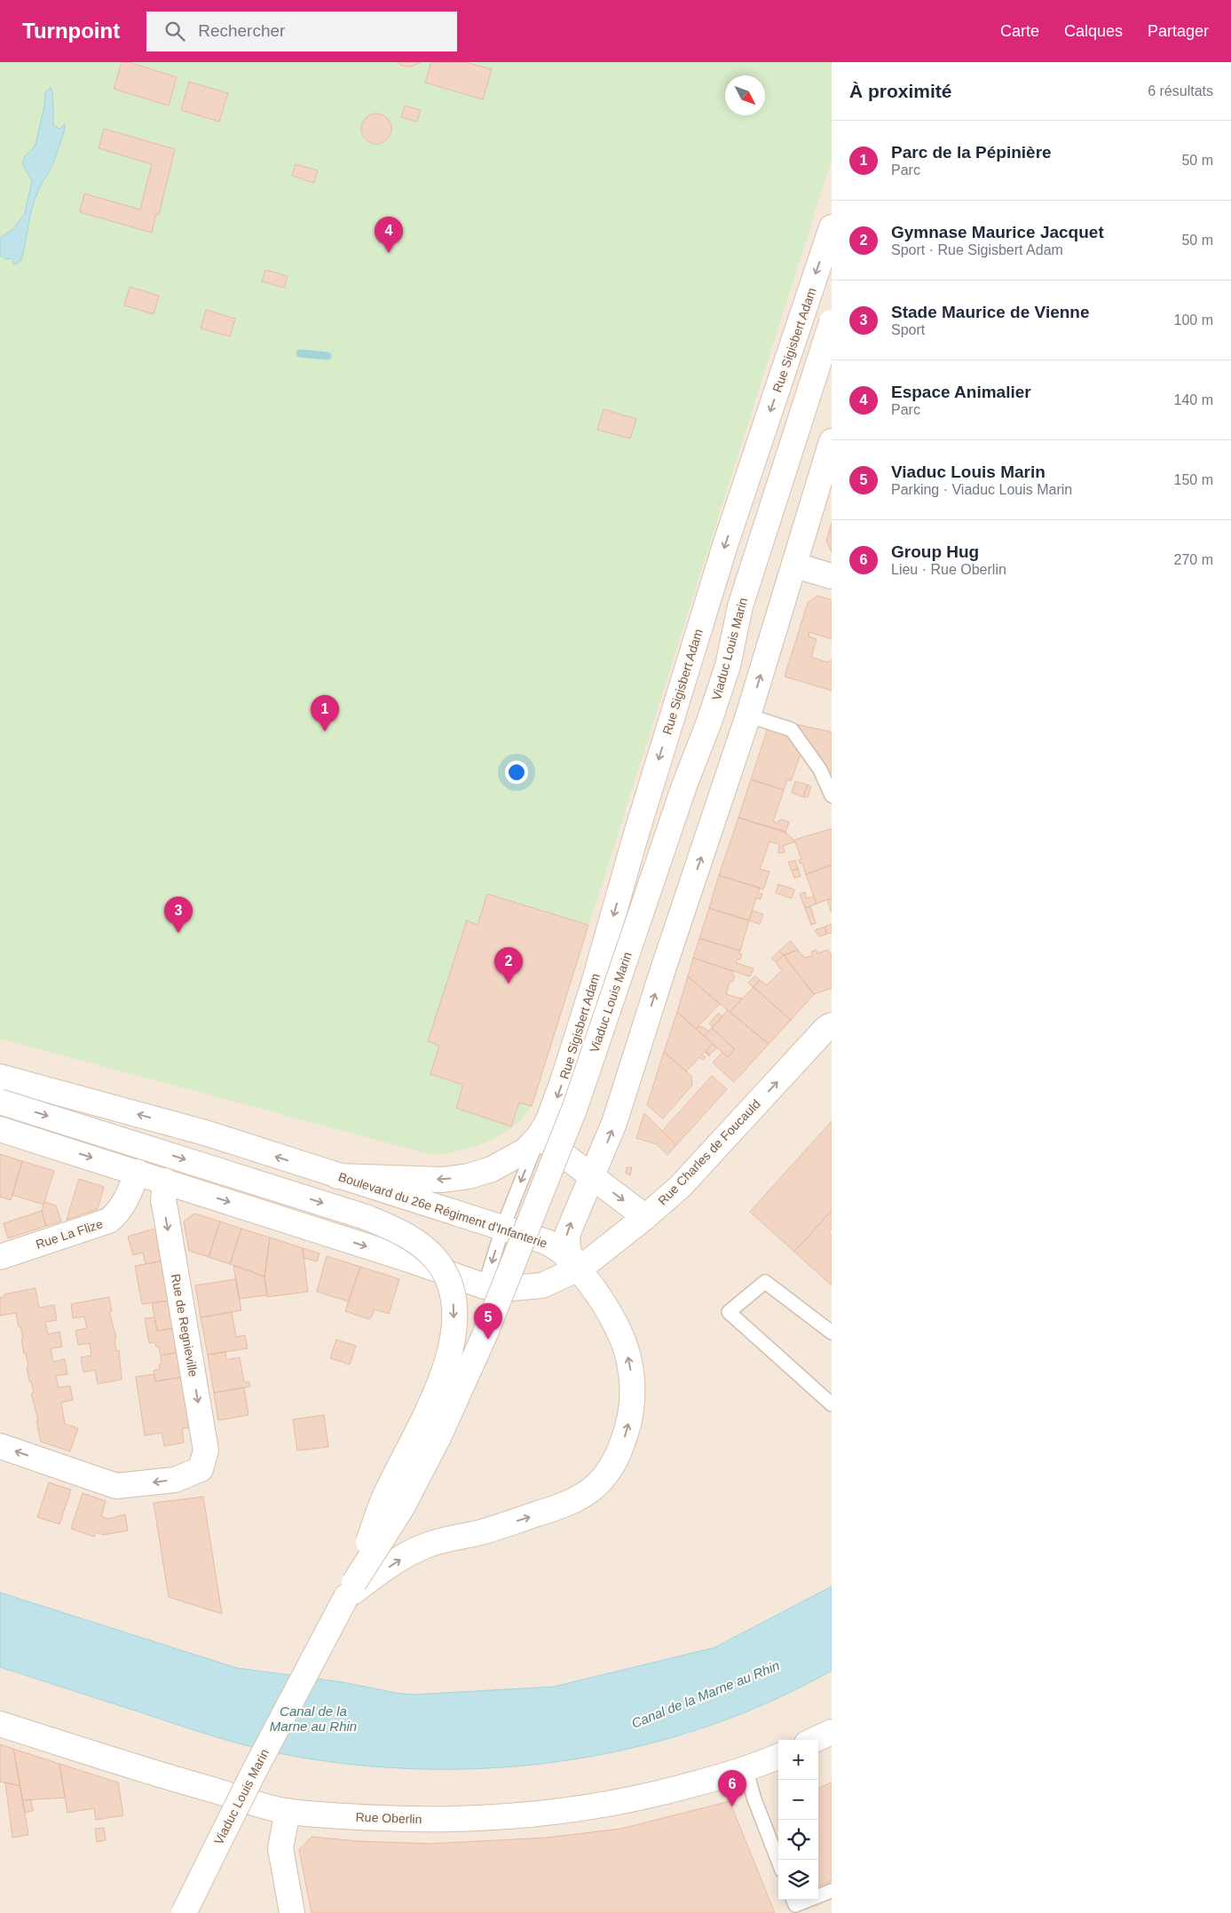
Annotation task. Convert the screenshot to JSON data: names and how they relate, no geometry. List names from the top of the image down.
{
  "streets": {
    "main road": [
      "Rue Sigisbert Adam",
      "Viaduc Louis Marin",
      "Rue Charles de Foucauld",
      "Boulevard du 26e Régiment d'Infanterie",
      "Rue La Flize",
      "Rue de Regnieville",
      "Rue Oberlin"
    ]
  },
  "crossings": [
    ["Rue Sigisbert Adam", "Boulevard du 26e Régiment d'Infanterie"],
    ["Rue Charles de Foucauld", "Boulevard du 26e Régiment d'Infanterie"]
  ],
  "water": ["Canal de la Marne au Rhin"],
  "north": "bottom right",
  "page": {
    "header": "Turnpoint",
    "search": "Rechercher",
    "nav": ["Carte", "Calques", "Partager"],
    "heading": ["À proximité", "6 résultats"],
    "list": [
      {
        "mark": "1",
        "name": "Parc de la Pépinière",
        "note": "Parc",
        "value": "50 m"
      },
      {
        "mark": "2",
        "name": "Gymnase Maurice Jacquet",
        "note": "Sport · Rue Sigisbert Adam",
        "value": "50 m"
      },
      {
        "mark": "3",
        "name": "Stade Maurice de Vienne",
        "note": "Sport",
        "value": "100 m"
      },
      {
        "mark": "4",
        "name": "Espace Animalier",
        "note": "Parc",
        "value": "140 m"
      },
      {
        "mark": "5",
        "name": "Viaduc Louis Marin",
        "note": "Parking · Viaduc Louis Marin",
        "value": "150 m"
      },
      {
        "mark": "6",
        "name": "Group Hug",
        "note": "Lieu · Rue Oberlin",
        "value": "270 m"
      }
    ],
    "pins": [
      "4",
      "1",
      "3",
      "2",
      "5",
      "6"
    ],
    "map_buttons": ["+", "−"]
  }
}
